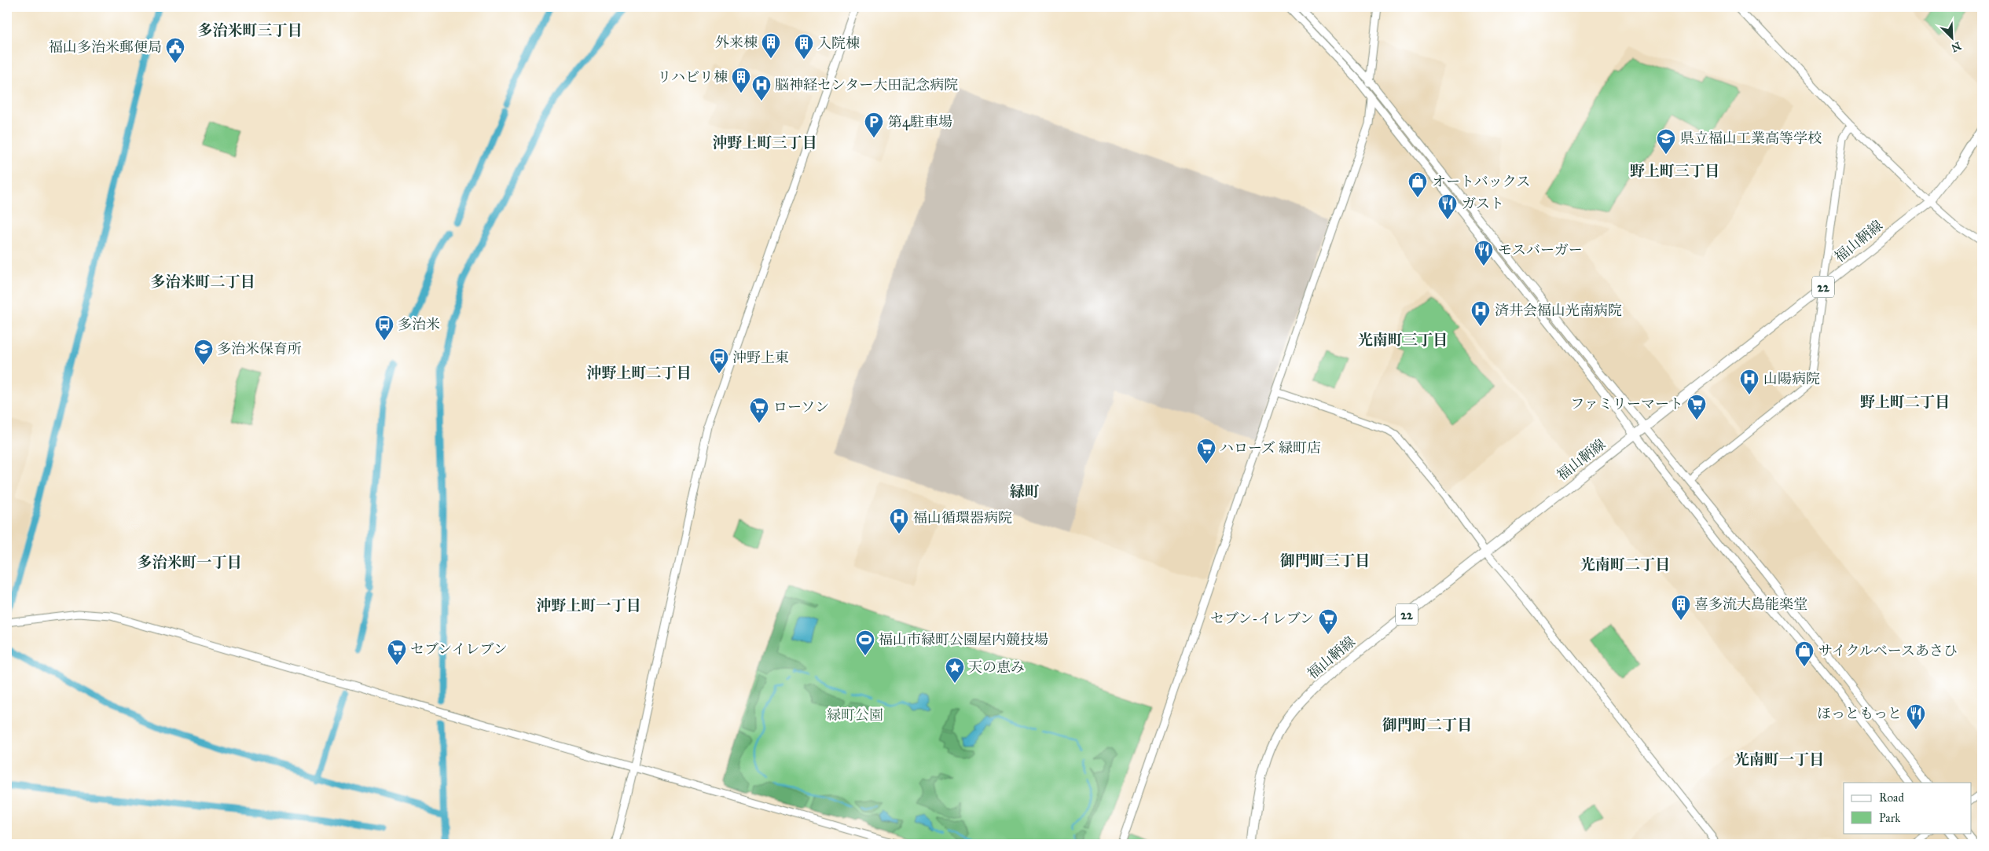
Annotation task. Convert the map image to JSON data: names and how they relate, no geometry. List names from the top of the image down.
{
  "streets": {
    "main road": ["福山鞆線", "22"]
  },
  "districts": [
    "多治米町三丁目",
    "沖野上町三丁目",
    "野上町三丁目",
    "多治米町二丁目",
    "光南町三丁目",
    "沖野上町二丁目",
    "野上町二丁目",
    "緑町",
    "御門町三丁目",
    "多治米町一丁目",
    "光南町二丁目",
    "沖野上町一丁目",
    "御門町二丁目",
    "光南町一丁目"
  ],
  "parks": ["緑町公園"],
  "places": {
    "building": [
      "外来棟",
      "入院棟",
      "リハビリ棟",
      "喜多流大島能楽堂"
    ],
    "public building": ["福山多治米郵便局"],
    "hospital": [
      "脳神経センター大田記念病院",
      "済井会福山光南病院",
      "山陽病院",
      "福山循環器病院"
    ],
    "parking": ["第4駐車場"],
    "school or university": ["県立福山工業高等学校", "多治米保育所"],
    "shop": ["オートバックス", "サイクルベースあさひ"],
    "restaurant": ["ガスト", "モスバーガー", "ほっともっと"],
    "bus stop": ["多治米", "沖野上東"],
    "supermarket": [
      "ファミリーマート",
      "ローソン",
      "ハローズ 緑町店",
      "セブン-イレブン",
      "セブンイレブン"
    ],
    "sports": ["福山市緑町公園屋内競技場"],
    "place": ["天の恵み"]
  },
  "legend": ["Road", "Park"],
  "north": "bottom right"
}
